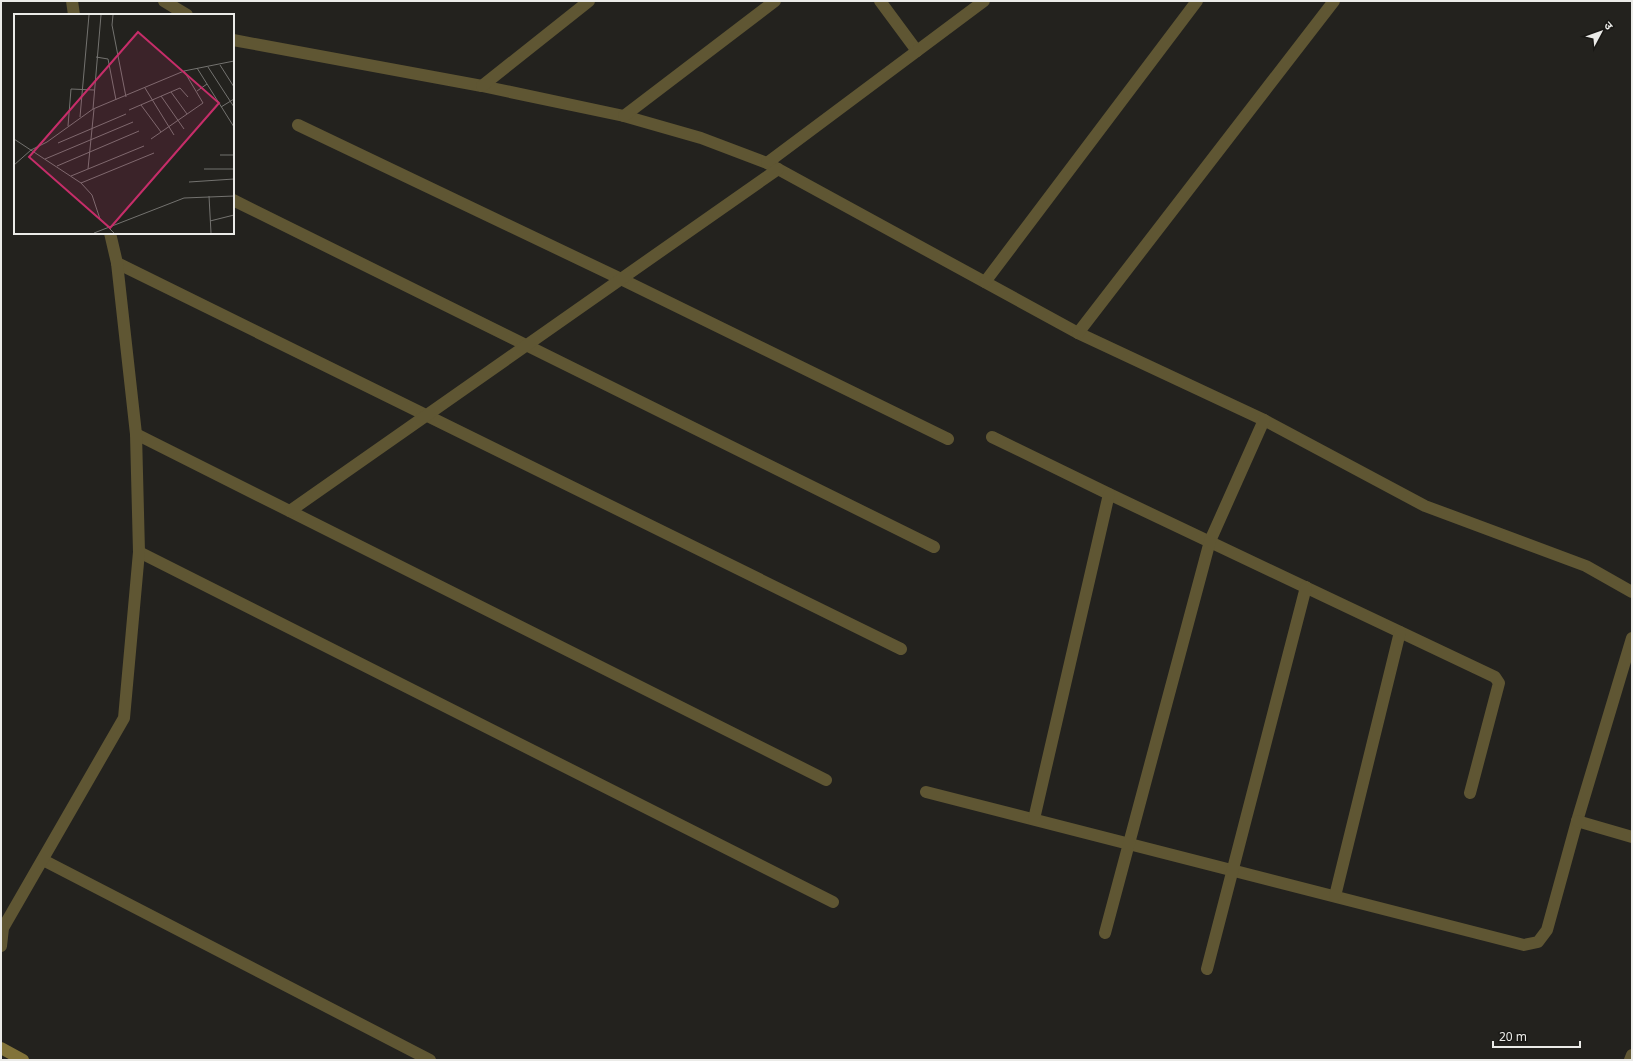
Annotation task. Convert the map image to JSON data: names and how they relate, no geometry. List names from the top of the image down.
{
  "scale_bar": "20 m",
  "north": "top right"
}
